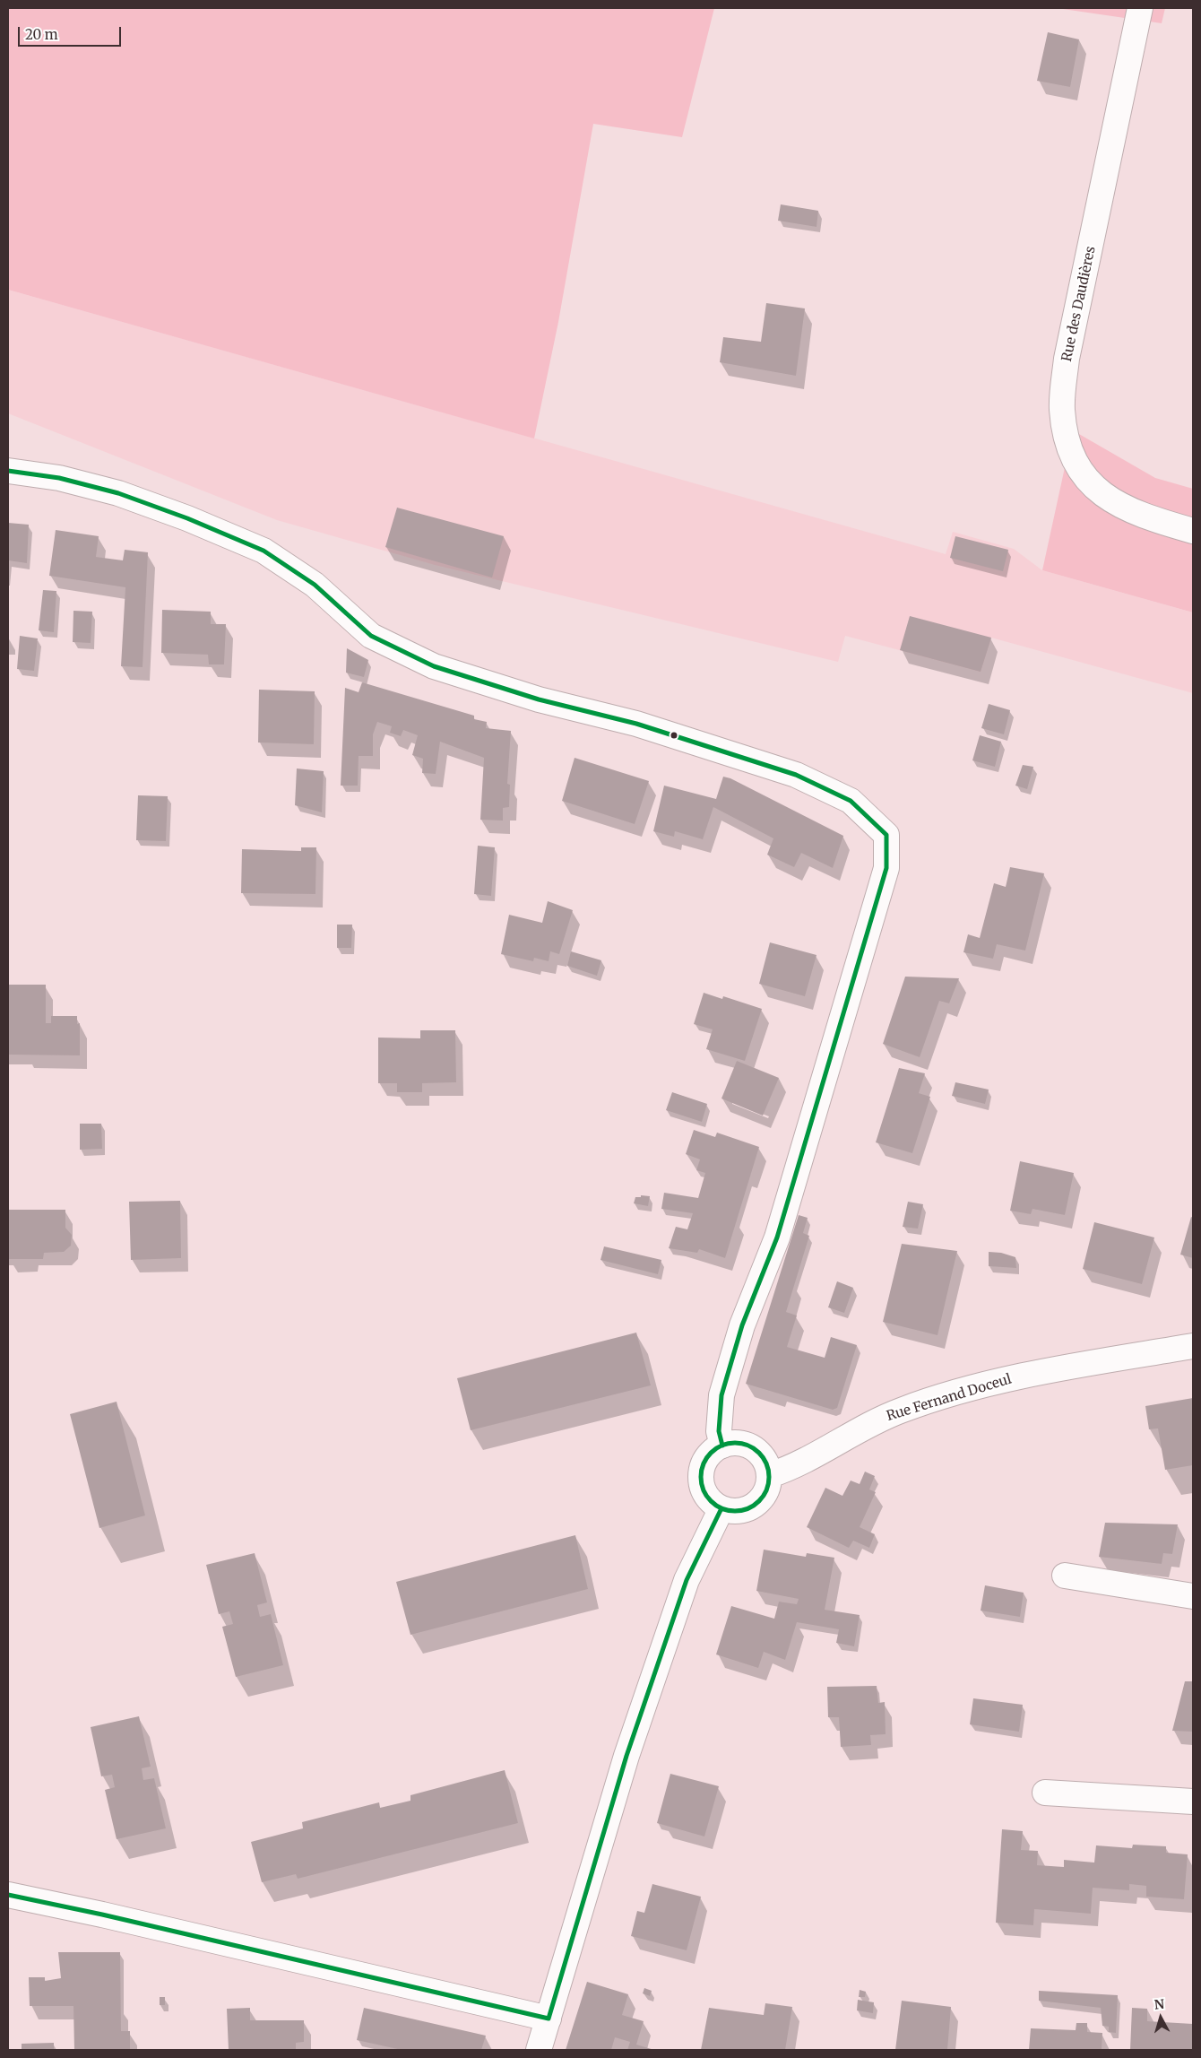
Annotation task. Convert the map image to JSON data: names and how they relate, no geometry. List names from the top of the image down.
{
  "streets": {
    "street": ["Rue des Daudières", "Rue Fernand Doceul"]
  },
  "scale_bar": "20 m",
  "north": "top"
}
